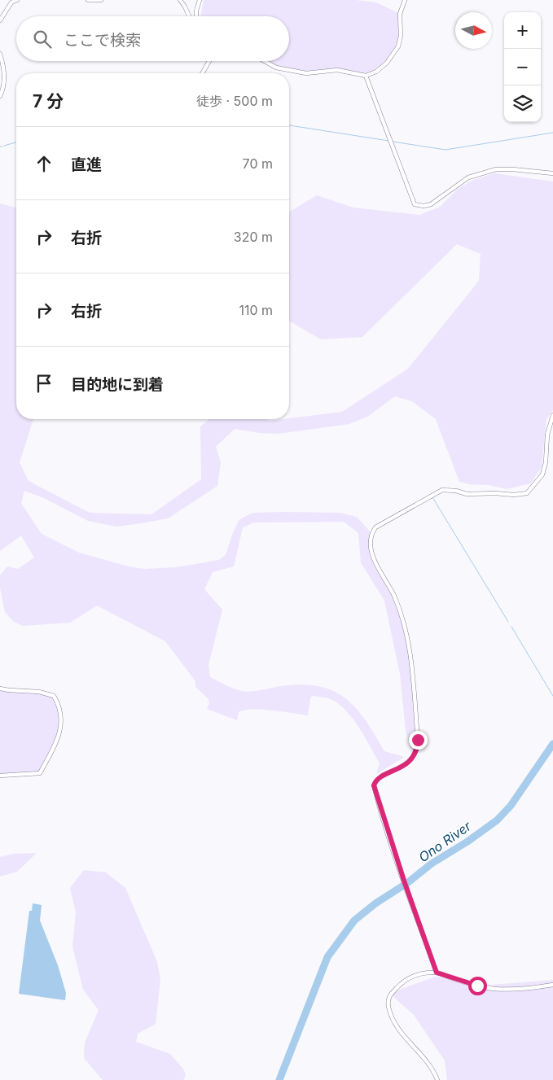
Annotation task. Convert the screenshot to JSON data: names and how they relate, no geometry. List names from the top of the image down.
{
  "water": ["Ono River"],
  "north": "right",
  "page": {
    "map_buttons": ["+", "−"],
    "search": "ここで検索",
    "heading": ["7 分", "徒歩 · 500 m"],
    "list": [
      ["直進", "70 m"],
      ["右折", "320 m"],
      ["右折", "110 m"],
      "目的地に到着"
    ]
  }
}
